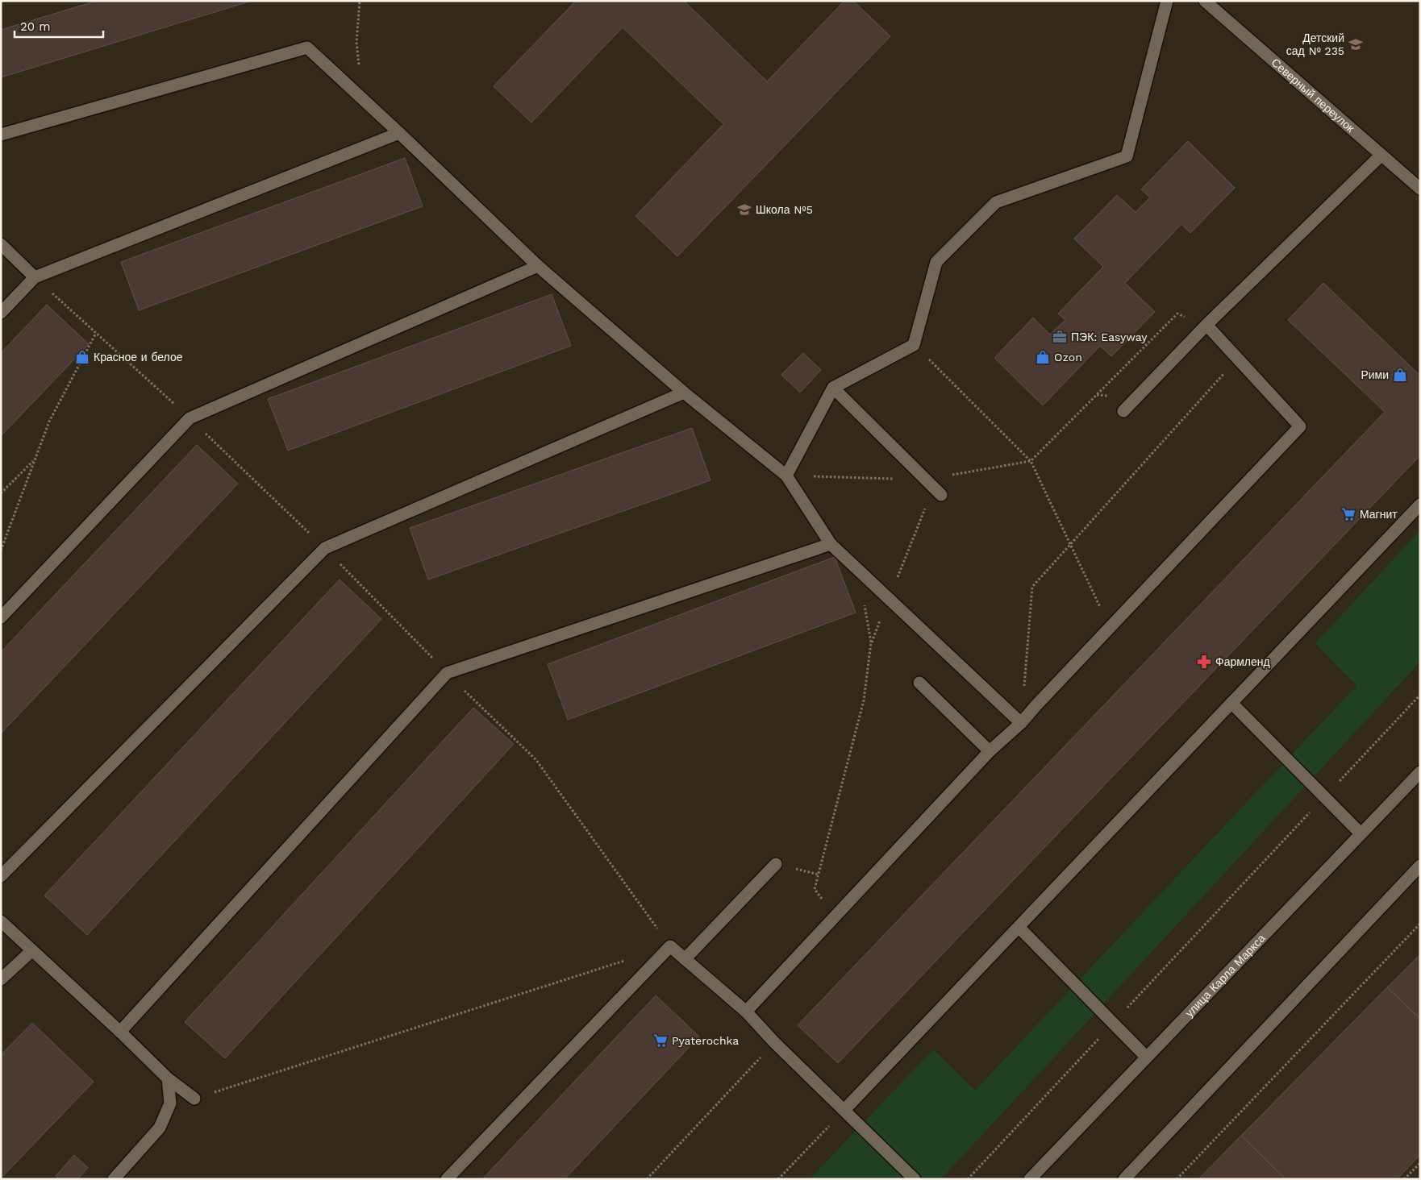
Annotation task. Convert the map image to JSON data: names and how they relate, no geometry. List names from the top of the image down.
{
  "streets": {
    "street": ["Северный переулок", "улица Карла Маркса"]
  },
  "places": {
    "school or university": ["Детский сад № 235", "Школа №5"],
    "office": ["ПЭК: Easyway"],
    "shop": ["Красное и белое", "Ozon", "Рими"],
    "supermarket": ["Магнит", "Pyaterochka"],
    "pharmacy": ["Фармленд"]
  },
  "scale_bar": "20 m"
}
